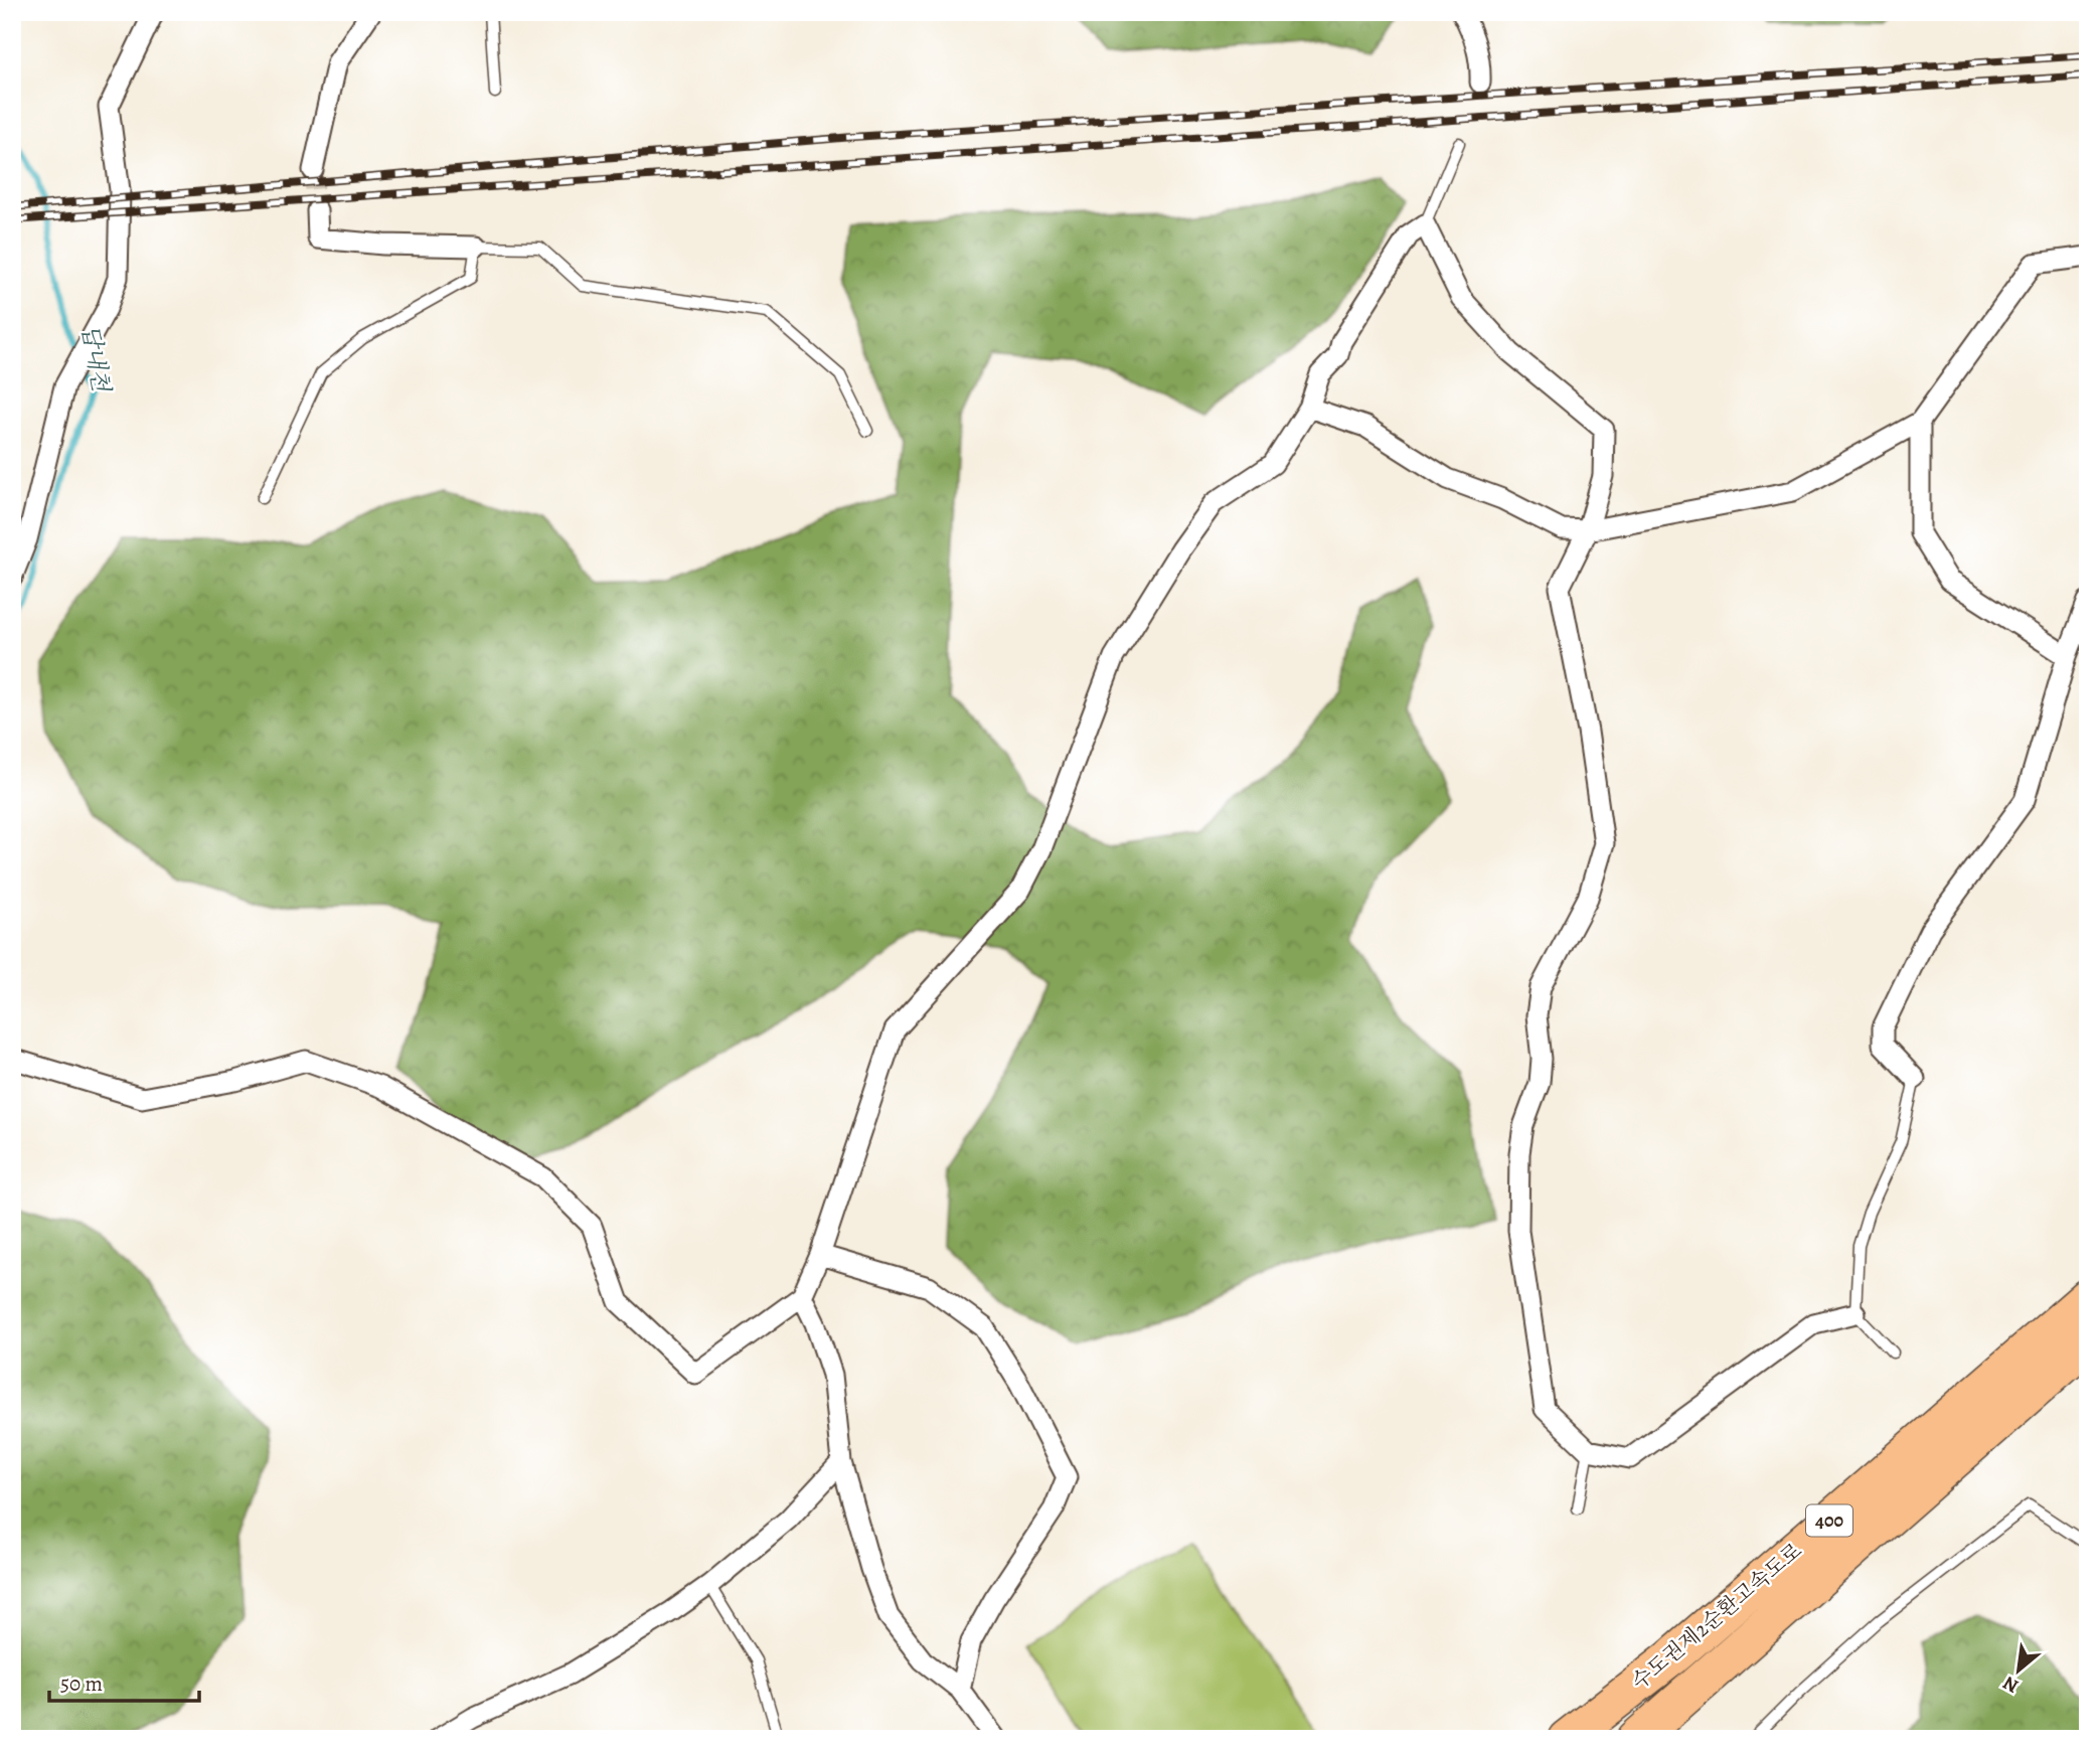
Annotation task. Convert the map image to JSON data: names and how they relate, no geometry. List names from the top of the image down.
{
  "streets": {
    "highway": ["400", "수도권제2순환고속도로"]
  },
  "water": ["답내천"],
  "scale_bar": "50 m",
  "north": "bottom left"
}
